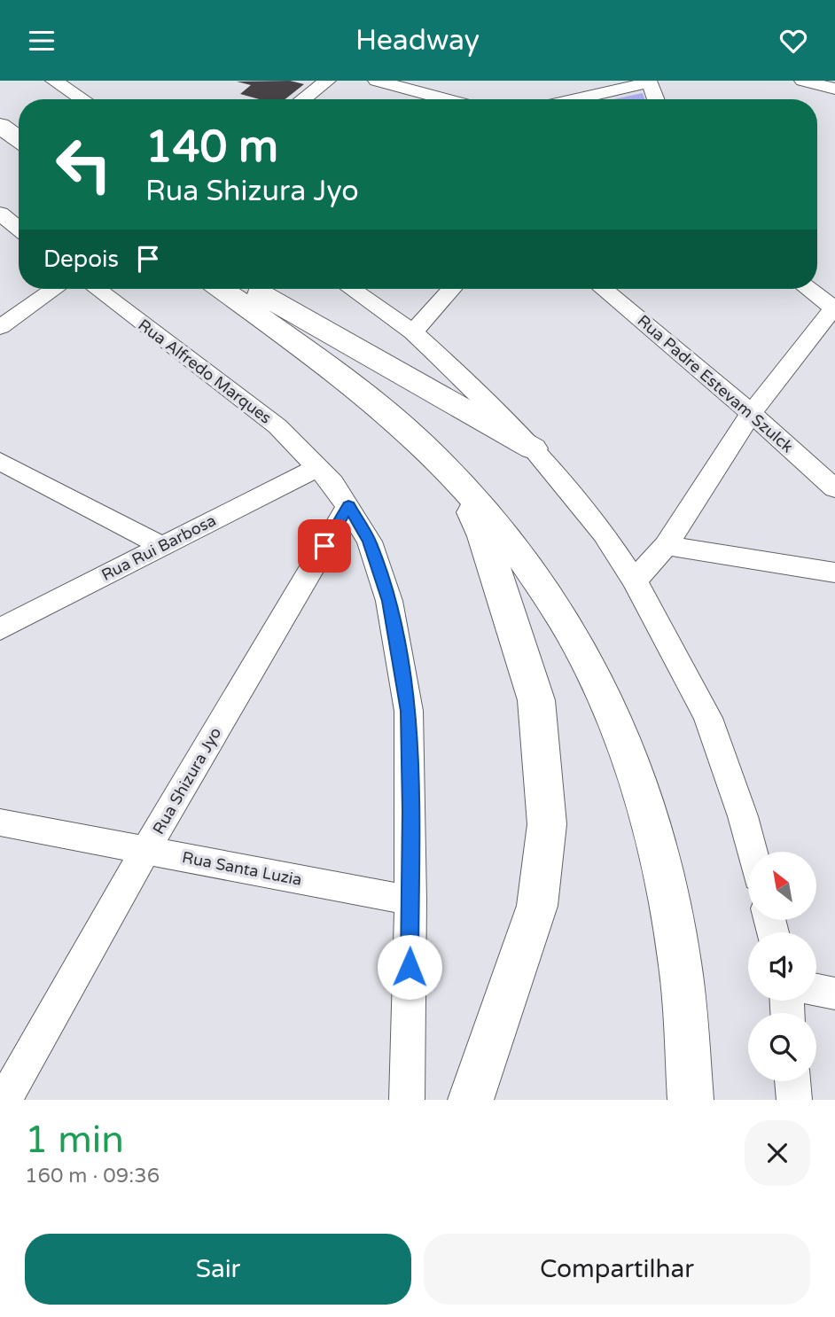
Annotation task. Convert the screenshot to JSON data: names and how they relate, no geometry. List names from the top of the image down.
{
  "streets": {
    "street": [
      "Rua Alfredo Marques",
      "Rua Padre Estevam Szulck",
      "Rua Rui Barbosa",
      "Rua Shizura Jyo",
      "Rua Santa Luzia"
    ]
  },
  "crossings": [
    ["Rua Alfredo Marques", "Rua Rui Barbosa"],
    ["Rua Shizura Jyo", "Rua Santa Luzia"]
  ],
  "north": "top left",
  "page": {
    "header": "Headway",
    "turn": ["140 m", "Rua Shizura Jyo"],
    "then": "Depois",
    "heading": ["1 min", "160 m · 09:36"],
    "buttons": ["Sair", "Compartilhar"]
  }
}
